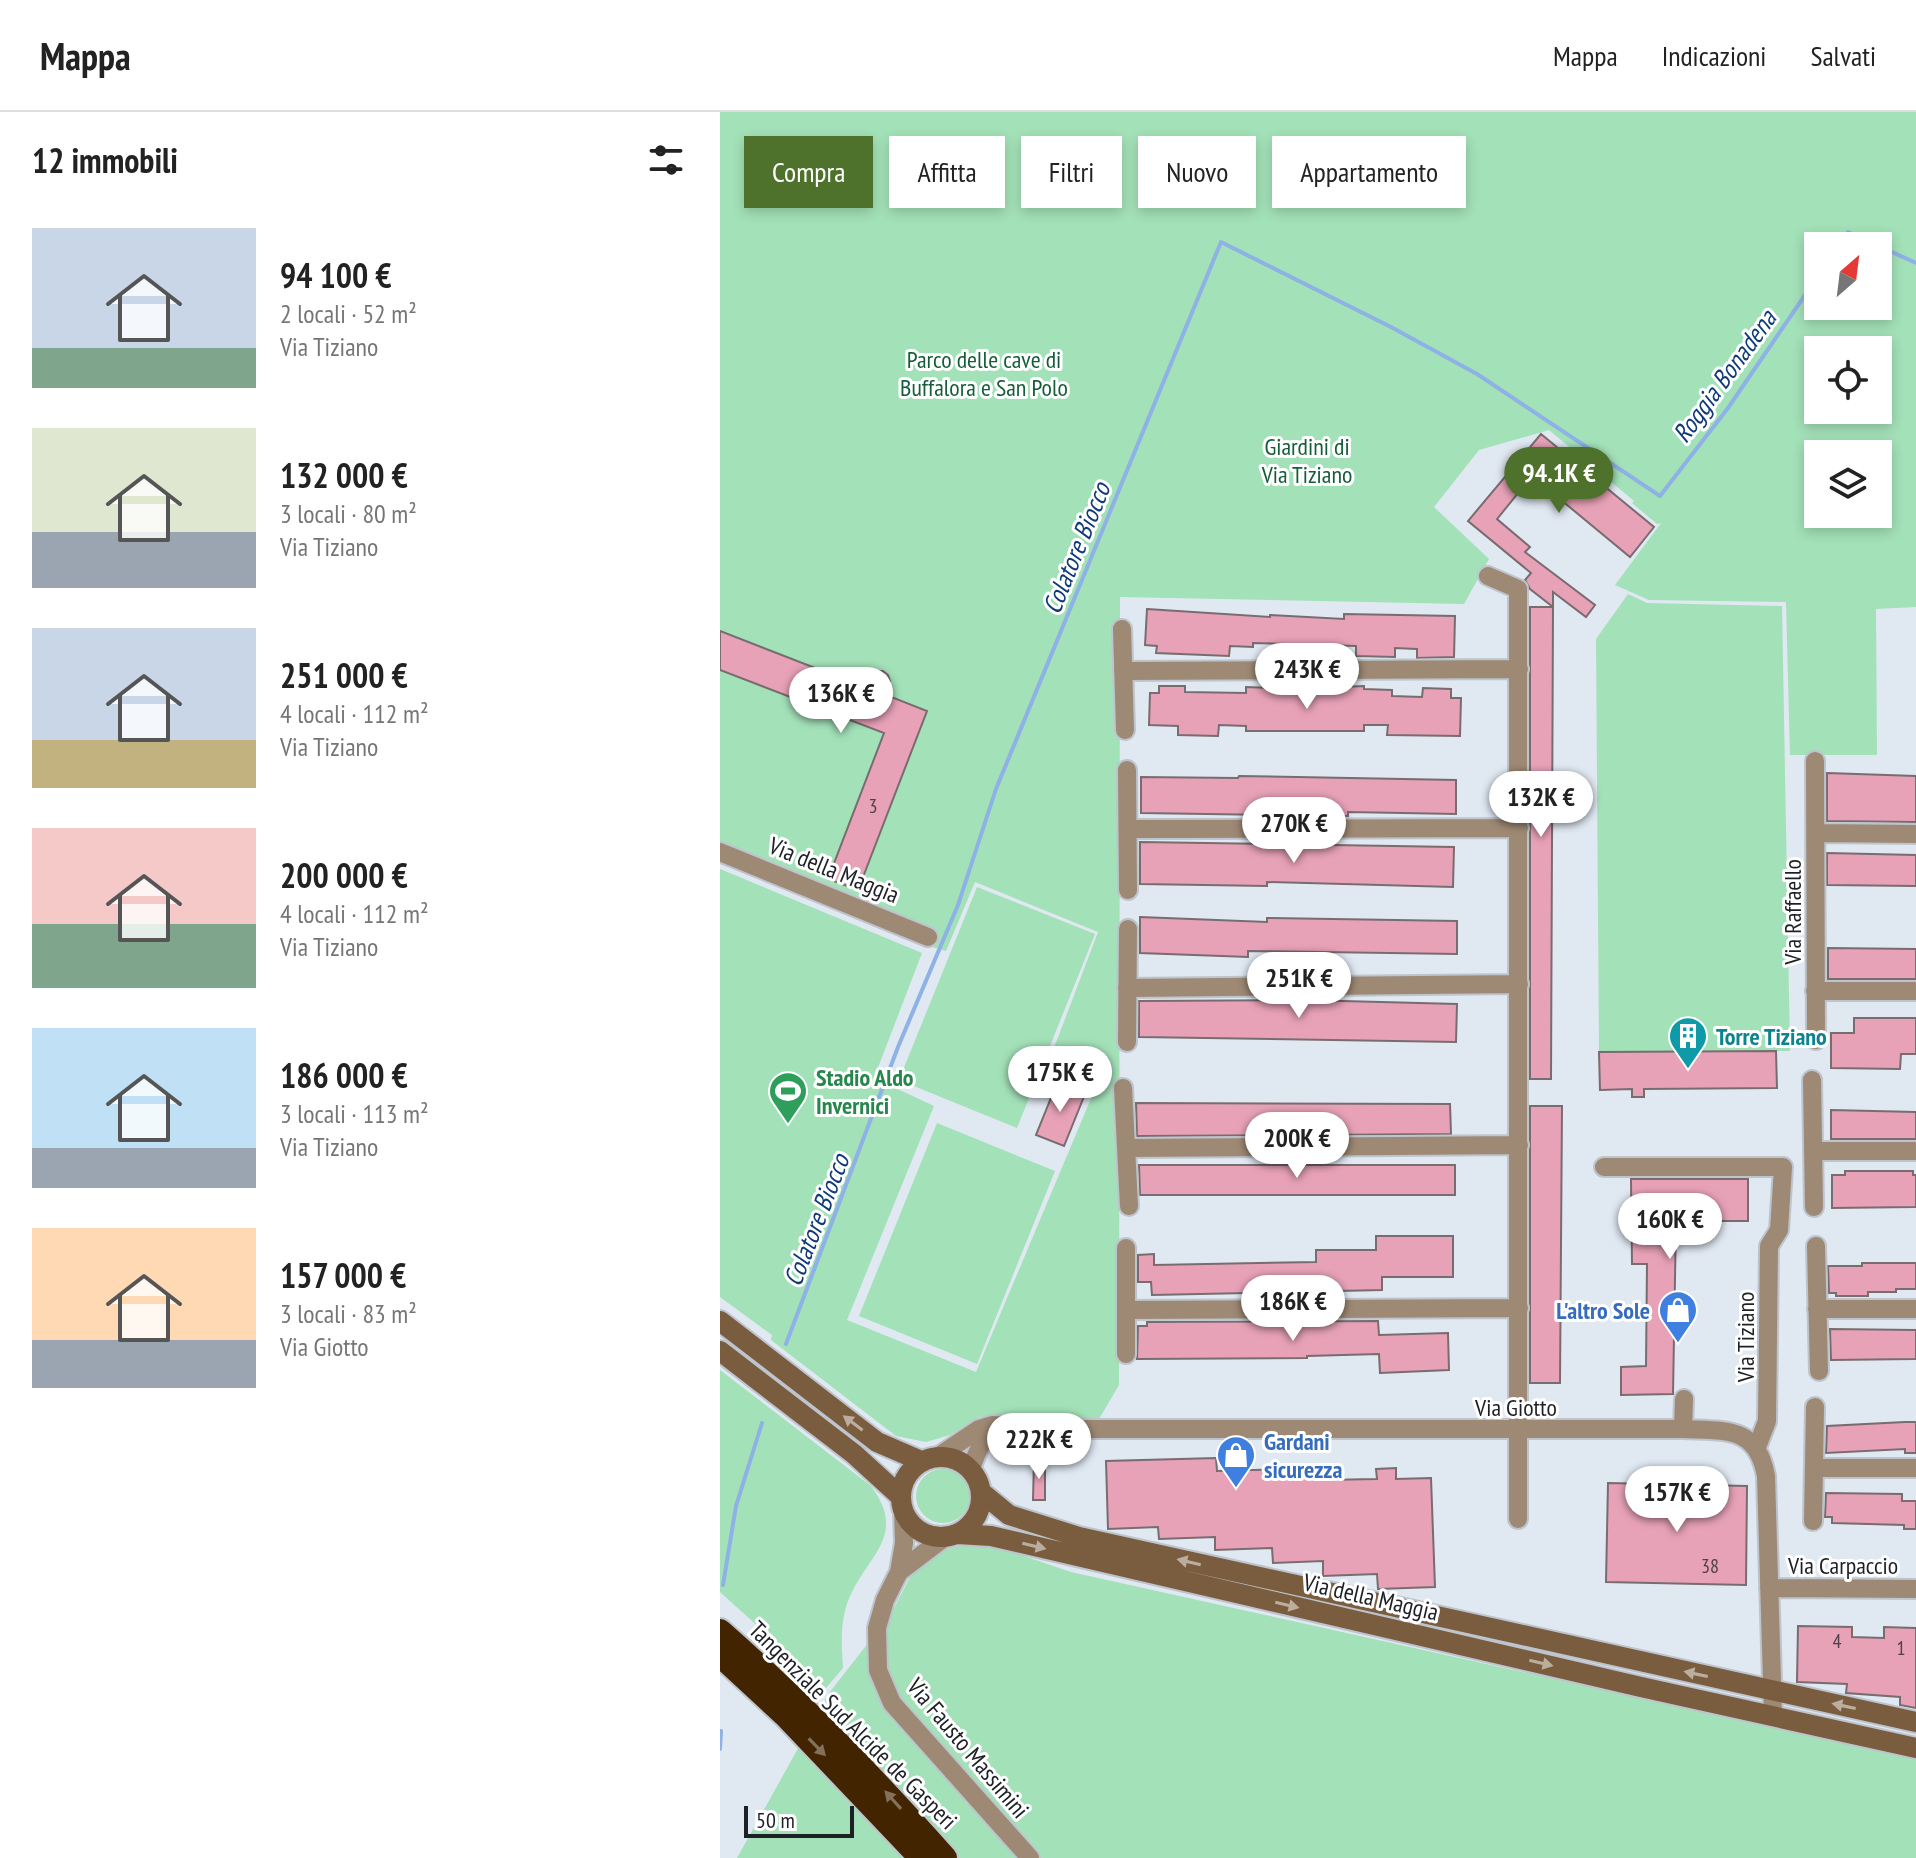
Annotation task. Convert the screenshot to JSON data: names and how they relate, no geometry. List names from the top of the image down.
{
  "streets": {
    "highway": ["Tangenziale Sud Alcide de Gasperi"],
    "street": [
      "Via della Maggia",
      "Via Raffaello",
      "Via Tiziano",
      "Via Giotto",
      "Via Carpaccio",
      "Via Fausto Massimini"
    ]
  },
  "crossings": [
    ["Via della Maggia", "Via Giotto"],
    ["Via della Maggia", "Via Fausto Massimini"],
    ["Via Tiziano", "Via Giotto"],
    ["Via Giotto", "Via Fausto Massimini"]
  ],
  "water": ["Roggia Bonadena", "Colatore Biocco"],
  "parks": ["Parco delle cave di Buffalora e San Polo", "Giardini di Via Tiziano"],
  "places": {
    "building": ["Torre Tiziano"],
    "sports": ["Stadio Aldo Invernici"],
    "shop": ["L'altro Sole", "Gardani sicurezza"]
  },
  "house_numbers": [
    "3",
    "38",
    "4",
    "1"
  ],
  "scale_bar": "50 m",
  "north": "top right",
  "page": {
    "header": "Mappa",
    "nav": ["Mappa", "Indicazioni", "Salvati"],
    "heading": "12 immobili",
    "chip": [
      "Compra",
      "Affitta",
      "Filtri",
      "Nuovo",
      "Appartamento"
    ],
    "list": [
      {
        "name": "94 100 €",
        "note": "2 locali · 52 m² · Via Tiziano"
      },
      {
        "name": "132 000 €",
        "note": "3 locali · 80 m² · Via Tiziano"
      },
      {
        "name": "251 000 €",
        "note": "4 locali · 112 m² · Via Tiziano"
      },
      {
        "name": "200 000 €",
        "note": "4 locali · 112 m² · Via Tiziano"
      },
      {
        "name": "186 000 €",
        "note": "3 locali · 113 m² · Via Tiziano"
      },
      {
        "name": "157 000 €",
        "note": "3 locali · 83 m² · Via Giotto"
      }
    ],
    "price": [
      "94.1K €",
      "243K €",
      "136K €",
      "132K €",
      "270K €",
      "251K €",
      "175K €",
      "200K €",
      "160K €",
      "186K €",
      "222K €",
      "157K €"
    ],
    "scale": "50 m"
  }
}
